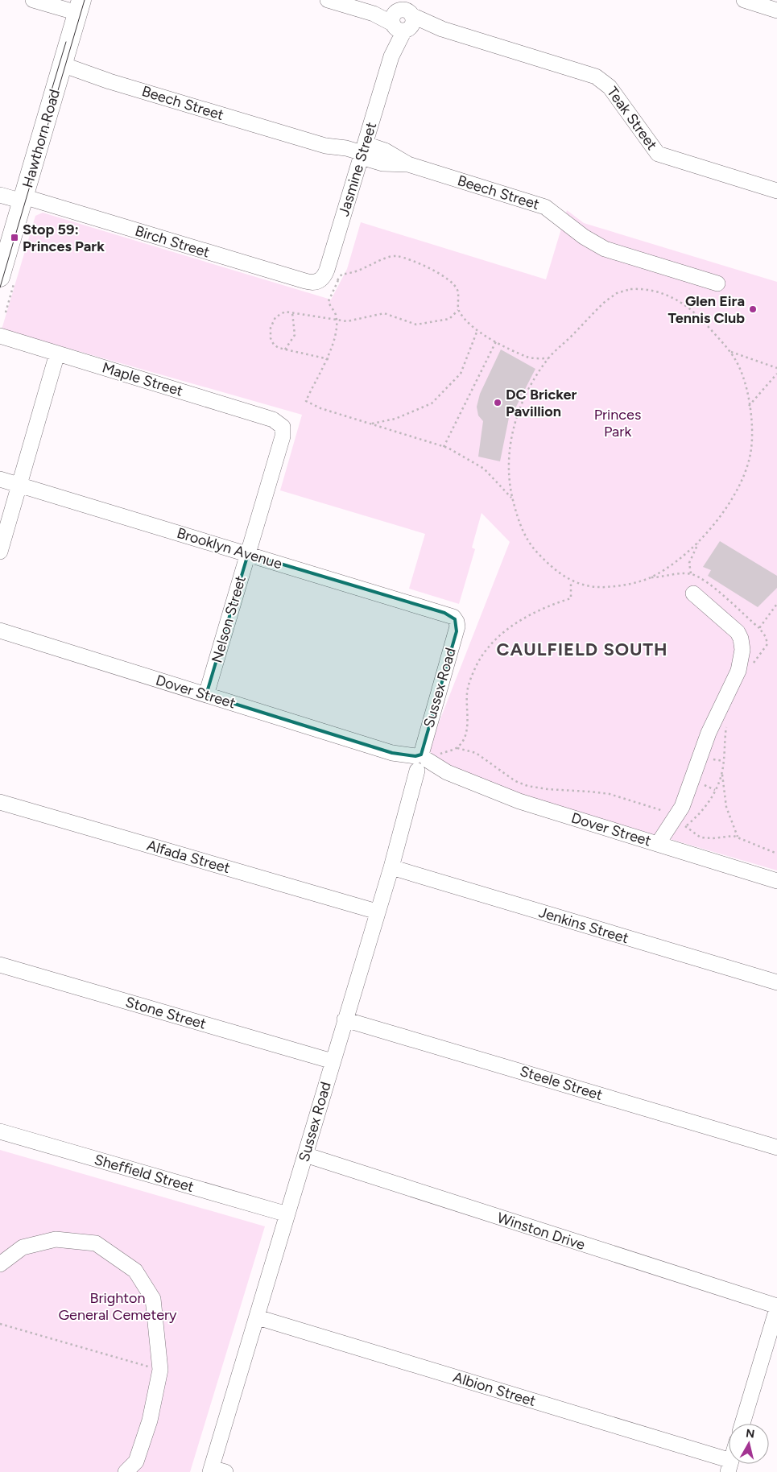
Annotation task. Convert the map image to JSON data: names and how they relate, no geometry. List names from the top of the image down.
{
  "streets": {
    "main road": ["Hawthorn Road"],
    "street": [
      "Beech Street",
      "Teak Street",
      "Jasmine Street",
      "Birch Street",
      "Maple Street",
      "Brooklyn Avenue",
      "Nelson Street",
      "Sussex Road",
      "Dover Street",
      "Alfada Street",
      "Jenkins Street",
      "Stone Street",
      "Steele Street",
      "Sheffield Street",
      "Winston Drive",
      "Albion Street"
    ]
  },
  "crossings": [
    ["Beech Street", "Hawthorn Road"],
    ["Beech Street", "Jasmine Street"],
    ["Teak Street", "Jasmine Street"],
    ["Hawthorn Road", "Birch Street"],
    ["Jasmine Street", "Birch Street"],
    ["Maple Street", "Nelson Street"],
    ["Brooklyn Avenue", "Nelson Street"],
    ["Brooklyn Avenue", "Sussex Road"],
    ["Nelson Street", "Dover Street"],
    ["Sussex Road", "Dover Street"],
    ["Sussex Road", "Alfada Street"],
    ["Sussex Road", "Jenkins Street"],
    ["Sussex Road", "Stone Street"],
    ["Sussex Road", "Steele Street"],
    ["Sussex Road", "Sheffield Street"],
    ["Sussex Road", "Winston Drive"],
    ["Sussex Road", "Albion Street"]
  ],
  "districts": ["CAULFIELD SOUTH"],
  "parks": ["Princes Park", "Brighton General Cemetery"],
  "places": {
    "transit": ["Stop 59: Princes Park"],
    "other": ["Glen Eira Tennis Club", "DC Bricker Pavillion"]
  },
  "north": "top"
}
